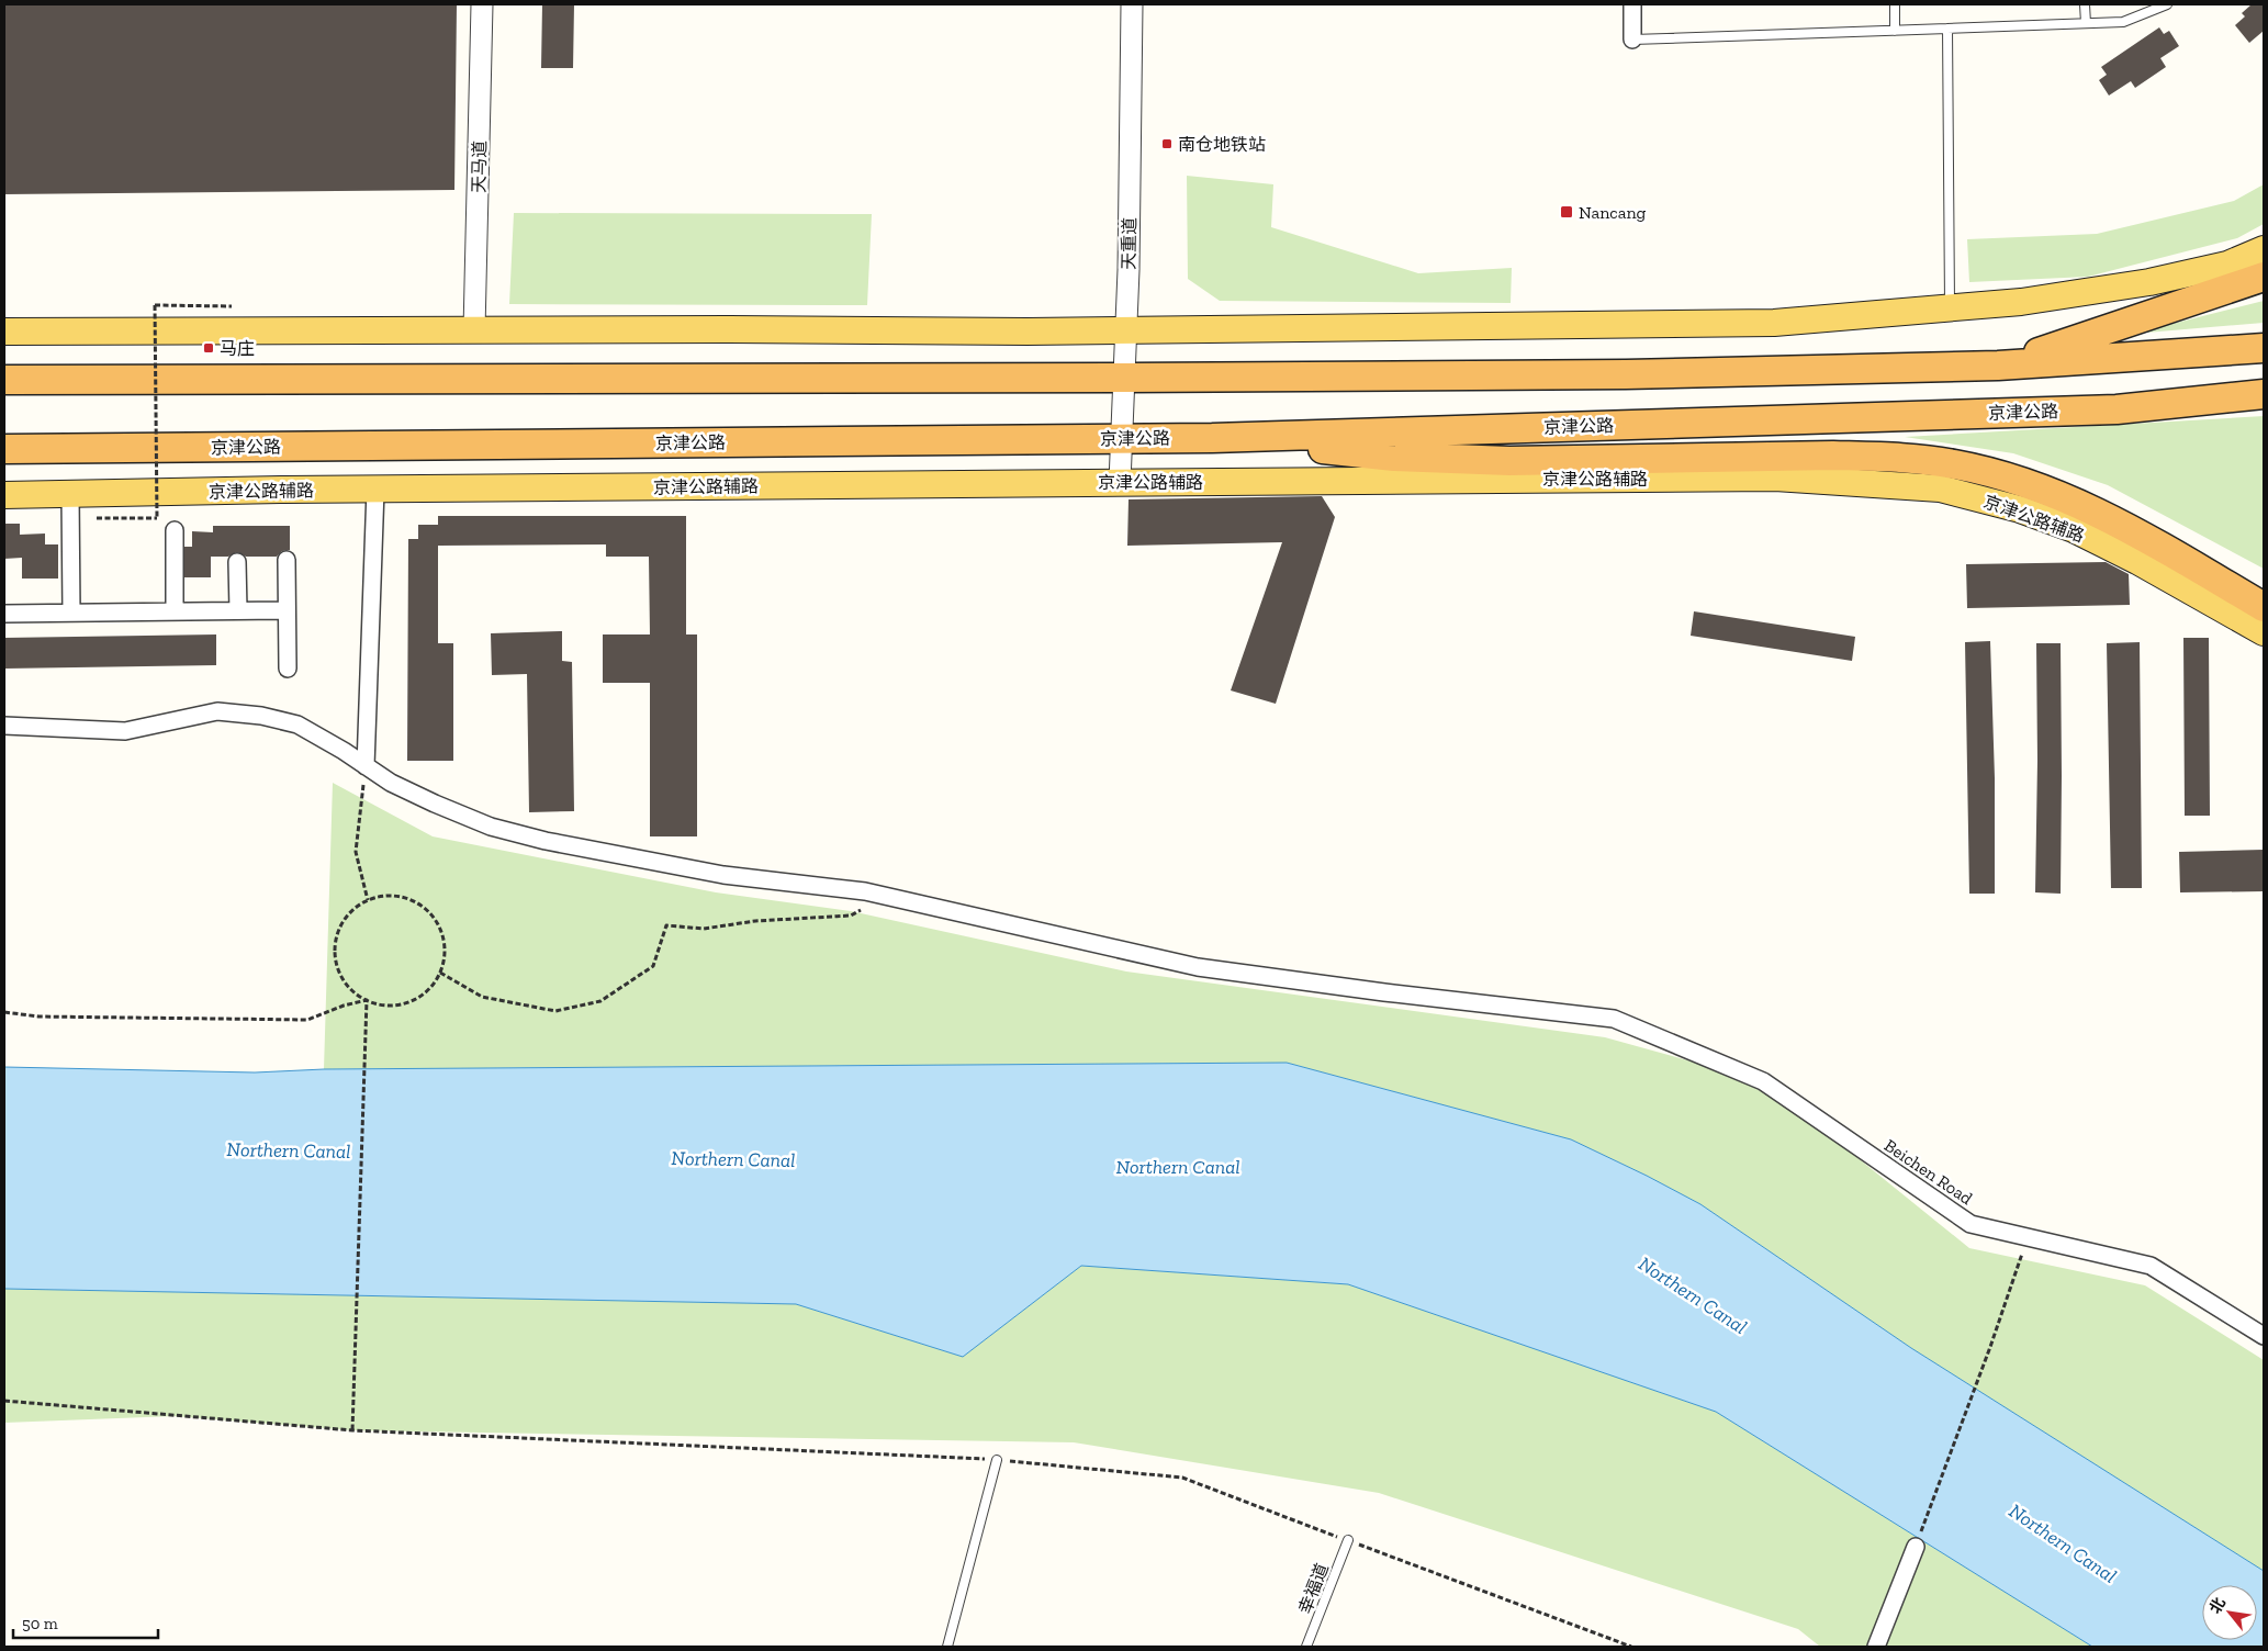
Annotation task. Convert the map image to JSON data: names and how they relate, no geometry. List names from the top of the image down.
{
  "streets": {
    "highway": ["京津公路"],
    "main road": ["京津公路辅路"],
    "street": ["天马道", "天重道", "Beichen Road"],
    "lane": ["幸福道"]
  },
  "crossings": [
    ["天重道", "京津公路"],
    ["天重道", "京津公路辅路"]
  ],
  "water": ["Northern Canal"],
  "places": {
    "transit": ["南仓地铁站", "Nancang", "马庄"]
  },
  "scale_bar": "50 m",
  "north": "top left"
}
